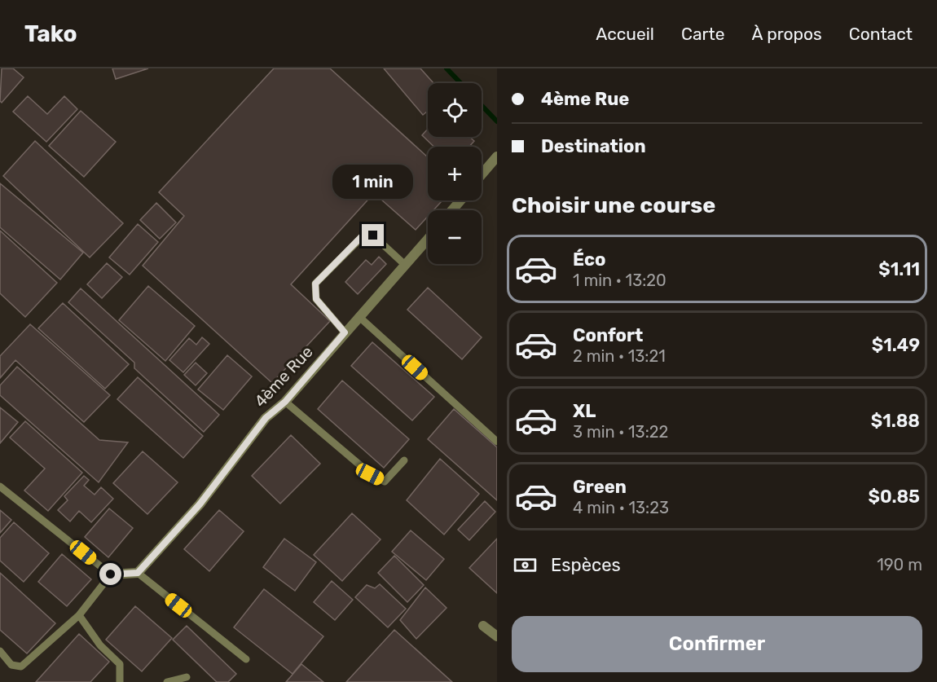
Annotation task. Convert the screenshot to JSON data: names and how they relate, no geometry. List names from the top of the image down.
{
  "streets": {
    "street": ["4ème Rue"]
  },
  "page": {
    "header": "Tako",
    "nav": [
      "Accueil",
      "Carte",
      "À propos",
      "Contact"
    ],
    "banner": ["4ème Rue", "Destination"],
    "map_buttons": ["+", "−"],
    "bubble": "1 min",
    "heading": "Choisir une course",
    "list": [
      {
        "name": "Éco",
        "note": "1 min · 13:20",
        "value": "$1.11"
      },
      {
        "name": "Confort",
        "note": "2 min · 13:21",
        "value": "$1.49"
      },
      {
        "name": "XL",
        "note": "3 min · 13:22",
        "value": "$1.88"
      },
      {
        "name": "Green",
        "note": "4 min · 13:23",
        "value": "$0.85"
      }
    ],
    "pay": ["Espèces", "190 m"],
    "buttons": "Confirmer"
  }
}
